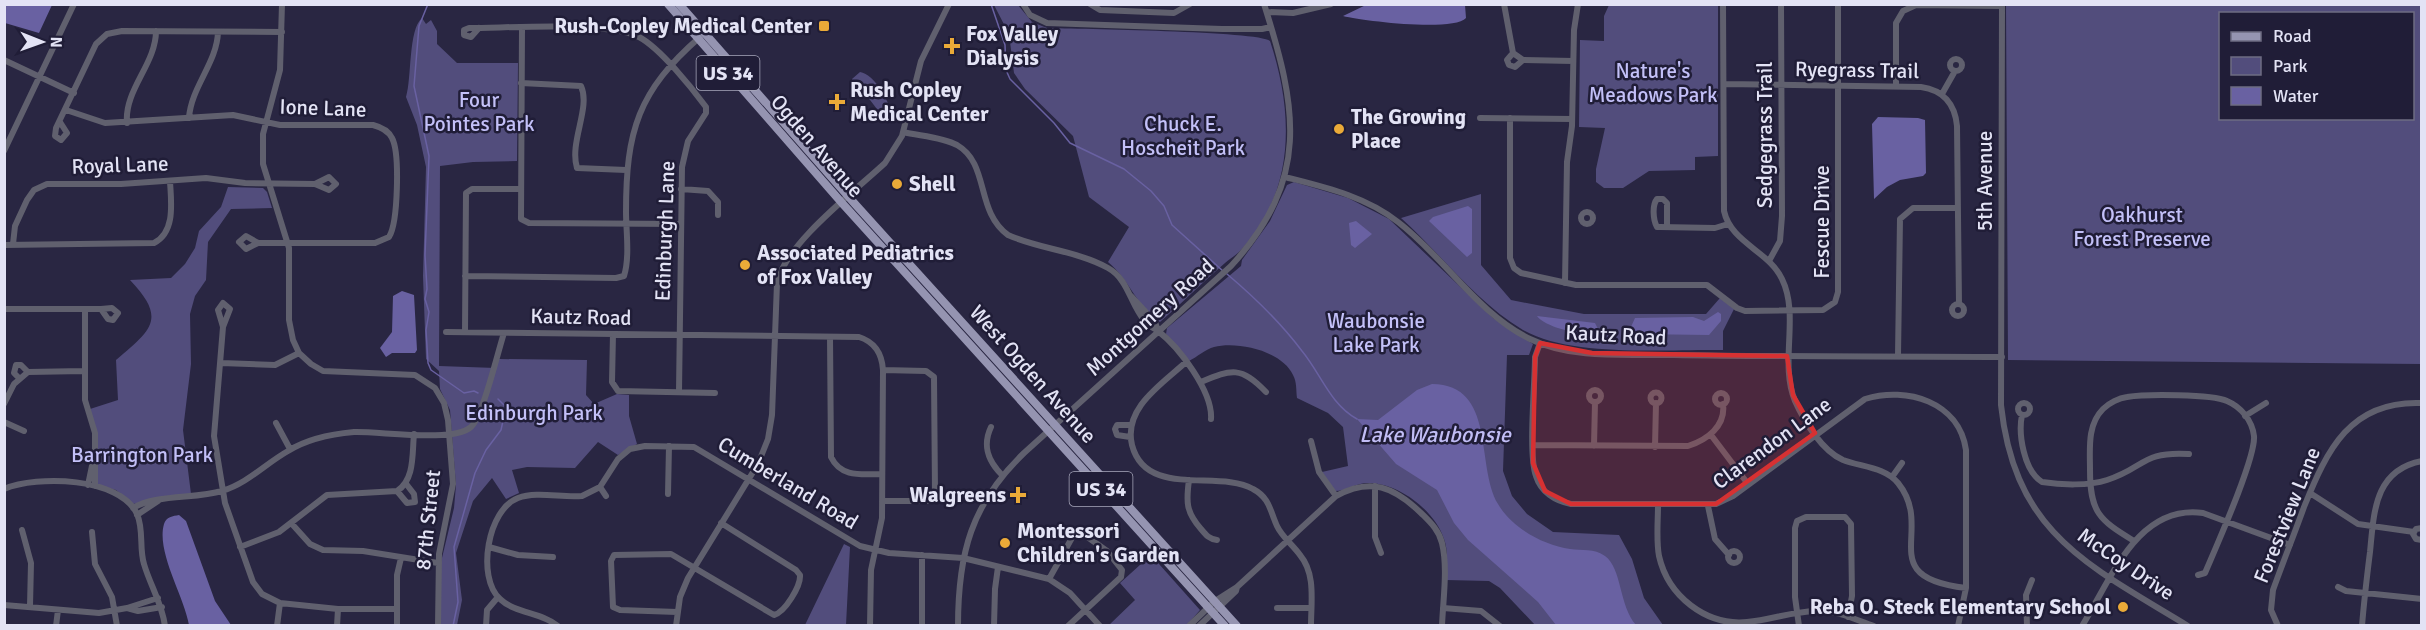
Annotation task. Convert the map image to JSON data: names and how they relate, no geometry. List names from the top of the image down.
{
  "streets": {
    "main road": ["US 34", "Ogden Avenue", "West Ogden Avenue"],
    "street": [
      "Ryegrass Trail",
      "Ione Lane",
      "Sedgegrass Trail",
      "Royal Lane",
      "5th Avenue",
      "Fescue Drive",
      "Edinburgh Lane",
      "Kautz Road",
      "Montgomery Road",
      "Clarendon Lane",
      "Cumberland Road",
      "Forestview Lane",
      "87th Street",
      "McCoy Drive"
    ]
  },
  "crossings": [
    ["Ryegrass Trail", "Sedgegrass Trail"],
    ["Ryegrass Trail", "Fescue Drive"],
    ["Ogden Avenue", "West Ogden Avenue"],
    ["5th Avenue", "Kautz Road"],
    ["5th Avenue", "McCoy Drive"],
    ["Edinburgh Lane", "Kautz Road"],
    ["Kautz Road", "Montgomery Road"],
    ["Kautz Road", "Clarendon Lane"],
    ["Kautz Road", "McCoy Drive"],
    ["Montgomery Road", "West Ogden Avenue"],
    ["Montgomery Road", "Cumberland Road"]
  ],
  "water": ["Lake Waubonsie"],
  "parks": [
    "Nature's Meadows Park",
    "Four Pointes Park",
    "Chuck E. Hoscheit Park",
    "Oakhurst Forest Preserve",
    "Waubonsie Lake Park",
    "Edinburgh Park",
    "Barrington Park"
  ],
  "places": {
    "transit": ["Rush-Copley Medical Center"],
    "health": ["Fox Valley Dialysis", "Rush Copley Medical Center", "Walgreens"],
    "other": [
      "The Growing Place",
      "Shell",
      "Associated Pediatrics of Fox Valley",
      "Montessori Children's Garden",
      "Reba O. Steck Elementary School"
    ]
  },
  "legend": ["Road", "Park", "Water"],
  "north": "right"
}
